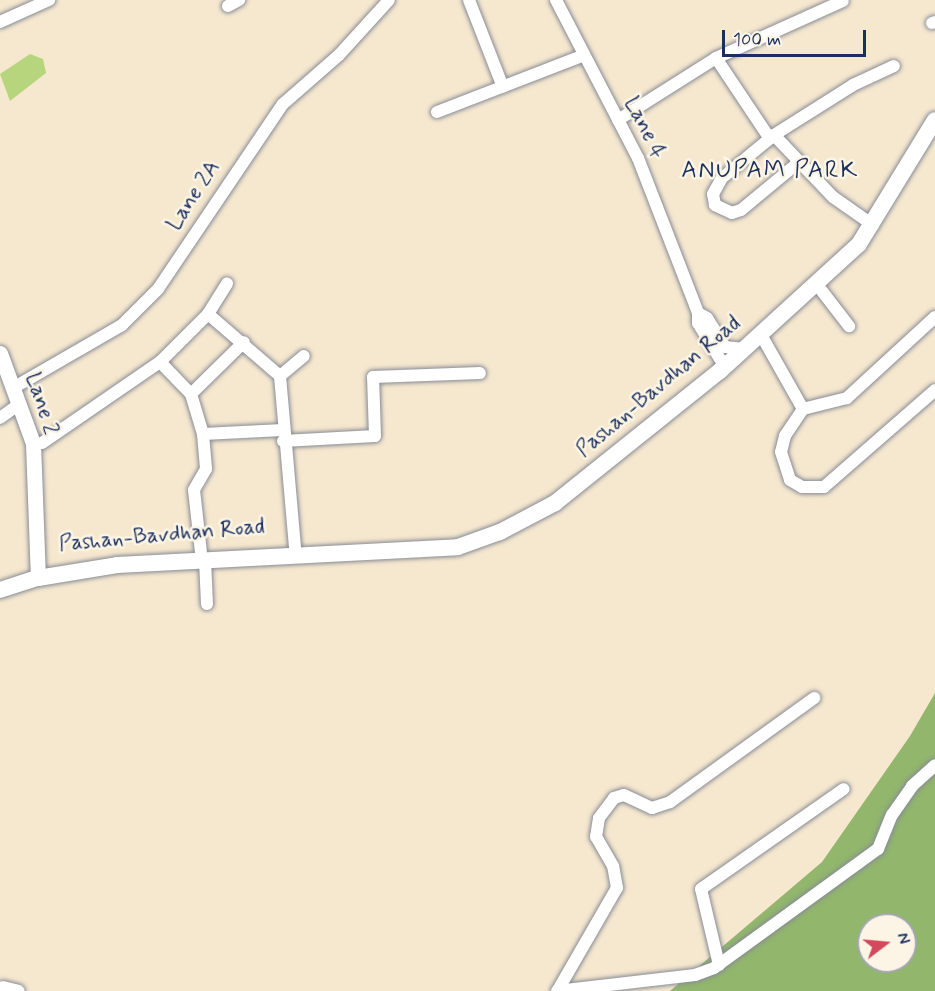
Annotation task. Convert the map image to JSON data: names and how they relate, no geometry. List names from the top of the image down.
{
  "streets": {
    "main road": ["Pashan-Bavdhan Road"],
    "street": ["Lane 4", "Lane 2A", "Lane 2"]
  },
  "crossings": [
    ["Lane 4", "Pashan-Bavdhan Road"],
    ["Lane 2A", "Lane 2"],
    ["Pashan-Bavdhan Road", "Lane 2"]
  ],
  "districts": ["ANUPAM PARK"],
  "scale_bar": "100 m",
  "north": "right"
}
